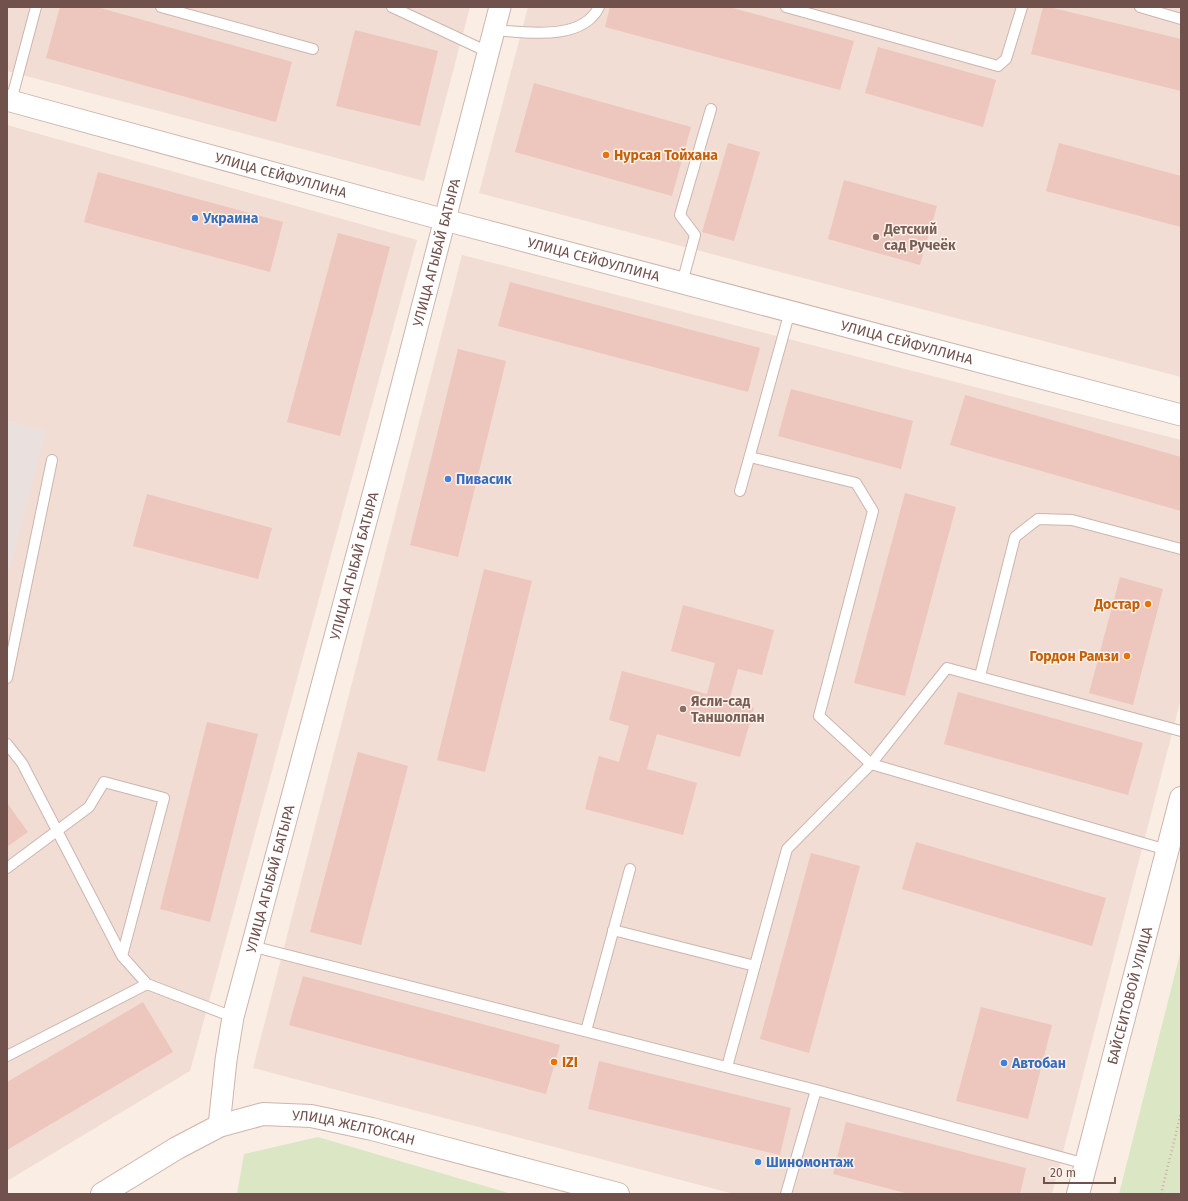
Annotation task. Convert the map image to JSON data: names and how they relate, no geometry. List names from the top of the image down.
{
  "streets": {
    "street": [
      "УЛИЦА СЕЙФУЛЛИНА",
      "УЛИЦА АГЫБАЙ БАТЫРА",
      "БАЙСЕИТОВОЙ УЛИЦА",
      "УЛИЦА ЖЕЛТОКСАН"
    ]
  },
  "crossings": [
    ["УЛИЦА СЕЙФУЛЛИНА", "УЛИЦА АГЫБАЙ БАТЫРА"],
    ["УЛИЦА АГЫБАЙ БАТЫРА", "УЛИЦА ЖЕЛТОКСАН"]
  ],
  "places": [
    "Нурсая Тойхана",
    "Украина",
    "Детский сад Ручеёк",
    "Пивасик",
    "Достар",
    "Гордон Рамзи",
    "Ясли-сад Таншолпан",
    "IZI",
    "Автобан",
    "Шиномонтаж"
  ],
  "scale_bar": "20 m"
}
